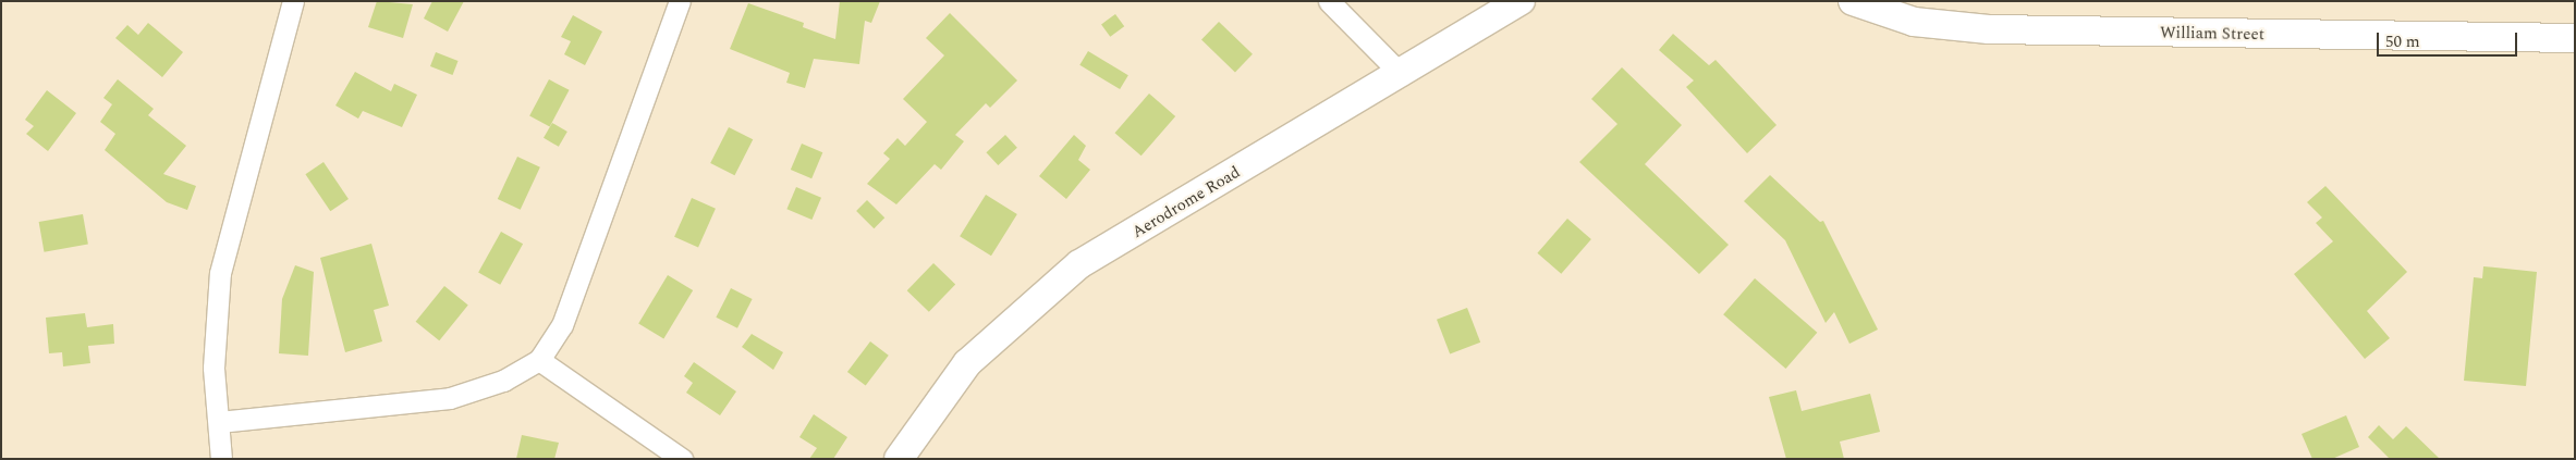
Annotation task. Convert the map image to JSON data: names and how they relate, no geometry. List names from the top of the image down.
{
  "streets": {
    "street": ["William Street", "Aerodrome Road"]
  },
  "scale_bar": "50 m"
}
